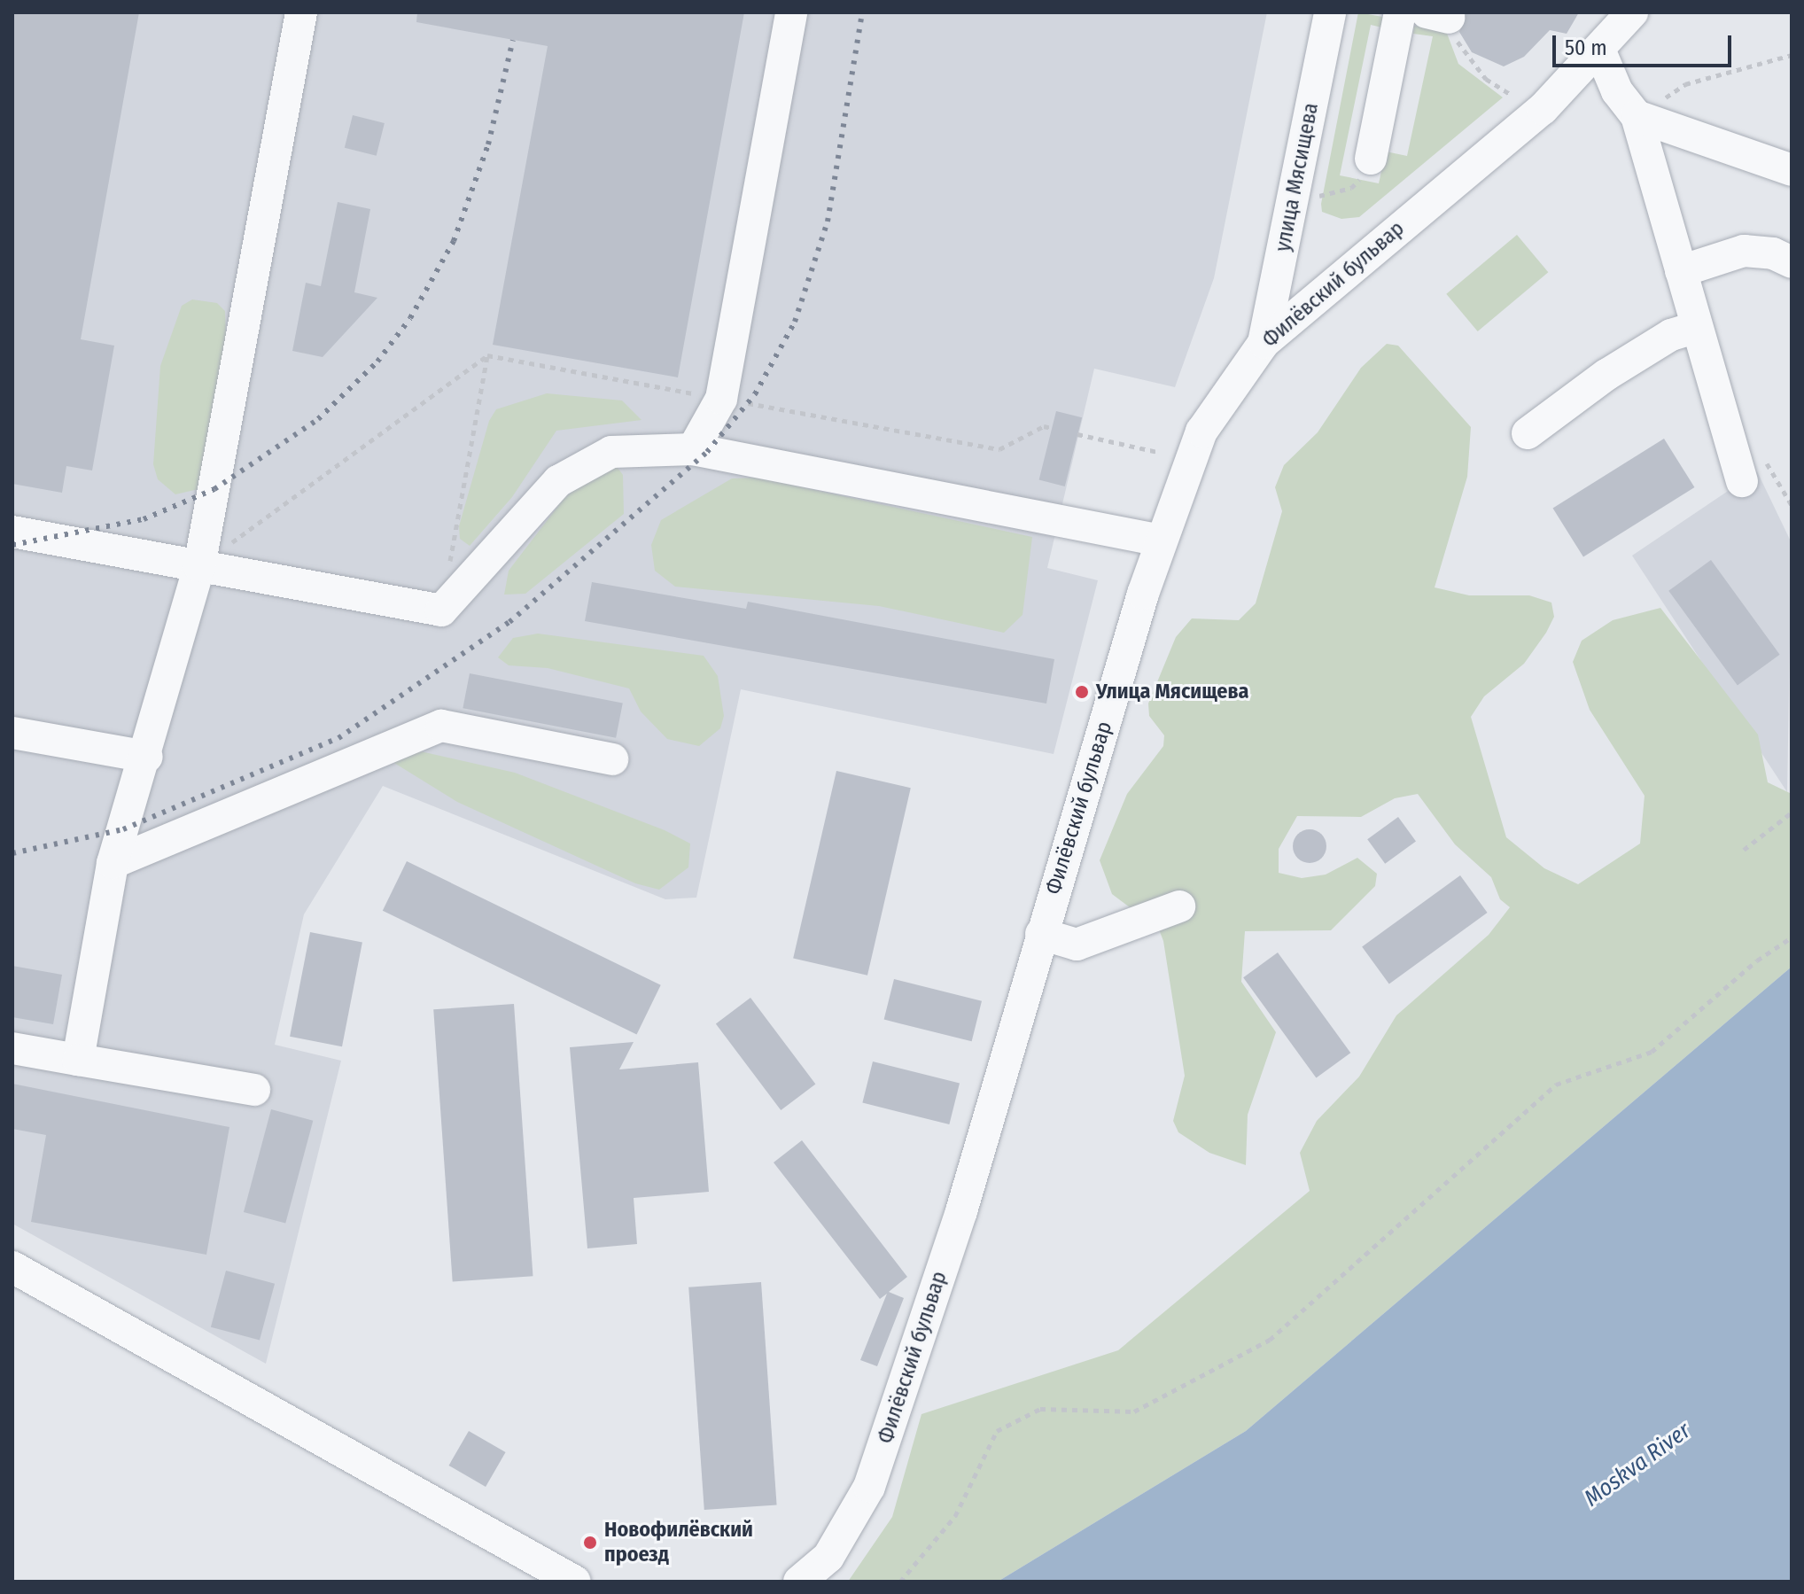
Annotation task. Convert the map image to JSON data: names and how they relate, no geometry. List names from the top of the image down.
{
  "streets": {
    "street": ["улица Мясищева", "Филёвский бульвар"]
  },
  "crossings": [
    ["улица Мясищева", "Филёвский бульвар"]
  ],
  "water": ["Moskva River"],
  "places": ["Улица Мясищева", "Новофилёвский проезд"],
  "scale_bar": "50 m"
}
